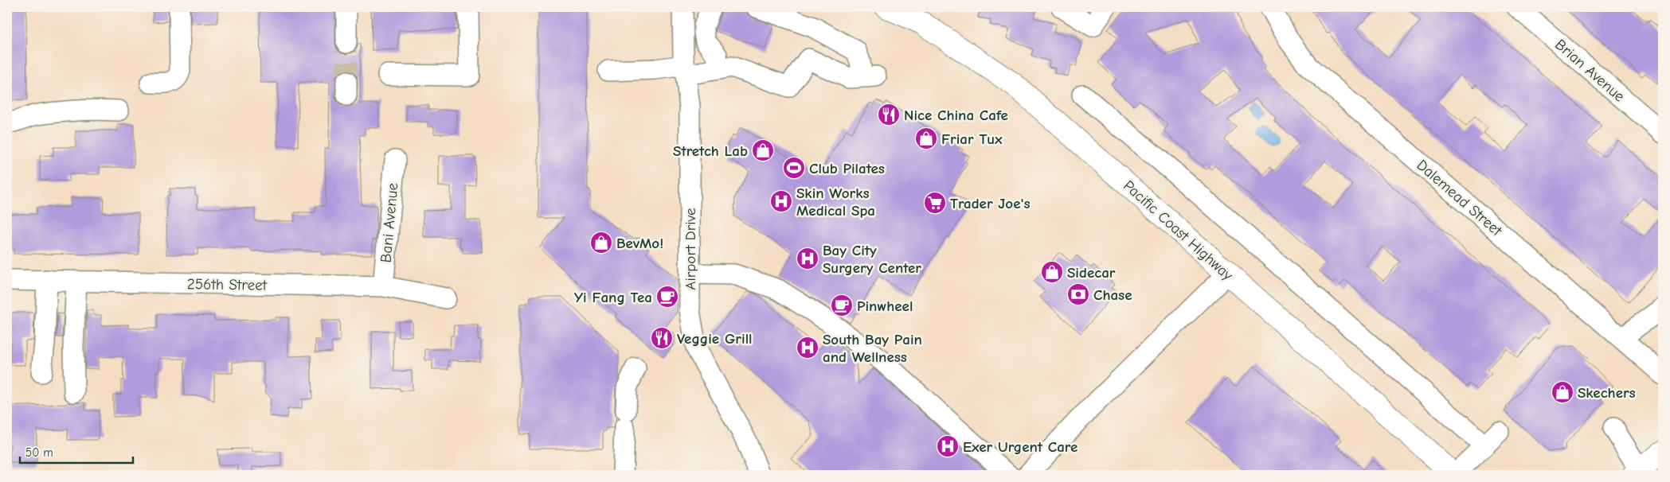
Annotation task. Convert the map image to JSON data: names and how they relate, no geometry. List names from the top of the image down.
{
  "streets": {
    "main road": ["Pacific Coast Highway"],
    "street": [
      "Brian Avenue",
      "Dalemead Street",
      "Bani Avenue",
      "Airport Drive",
      "256th Street"
    ]
  },
  "crossings": [
    ["Bani Avenue", "256th Street"]
  ],
  "places": {
    "restaurant": ["Nice China Cafe", "Veggie Grill"],
    "shop": [
      "Friar Tux",
      "Stretch Lab",
      "BevMo!",
      "Sidecar",
      "Skechers"
    ],
    "sports": ["Club Pilates"],
    "hospital": [
      "Skin Works Medical Spa",
      "Bay City Surgery Center",
      "South Bay Pain and Wellness",
      "Exer Urgent Care"
    ],
    "supermarket": ["Trader Joe's"],
    "bank": ["Chase"],
    "cafe": ["Yi Fang Tea", "Pinwheel"]
  },
  "scale_bar": "50 m"
}
